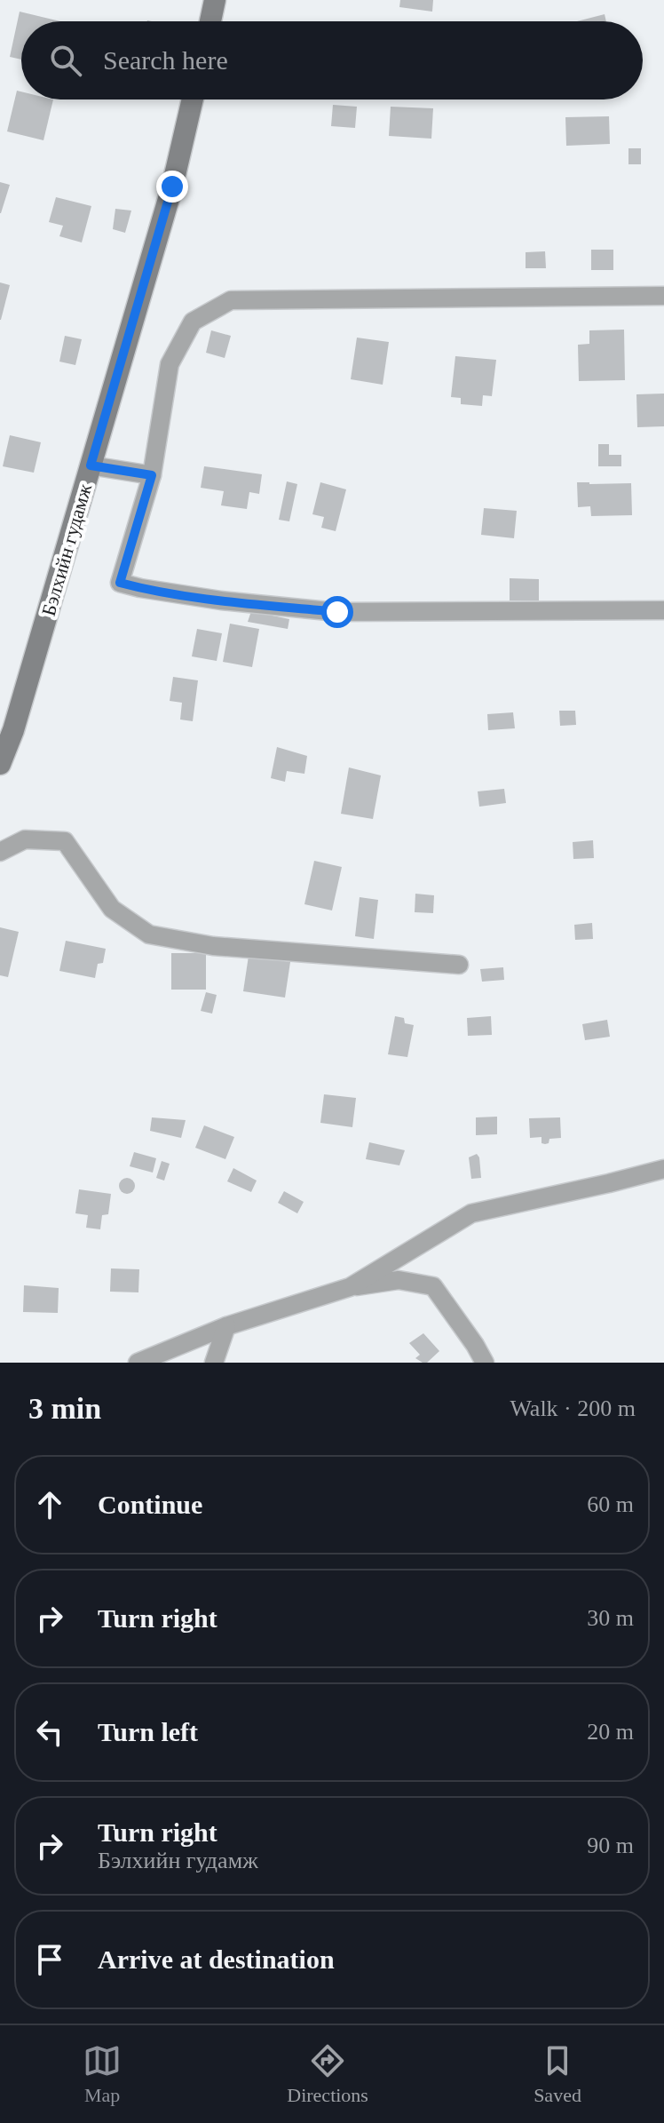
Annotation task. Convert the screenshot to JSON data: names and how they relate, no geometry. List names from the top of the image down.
{
  "streets": {
    "main road": ["Бэлхийн гудамж"]
  },
  "page": {
    "search": "Search here",
    "heading": ["3 min", "Walk · 200 m"],
    "list": [
      ["Continue", "60 m"],
      ["Turn right", "30 m"],
      ["Turn left", "20 m"],
      ["Turn right", "Бэлхийн гудамж", "90 m"],
      "Arrive at destination"
    ],
    "nav": ["Map", "Directions", "Saved"]
  }
}
